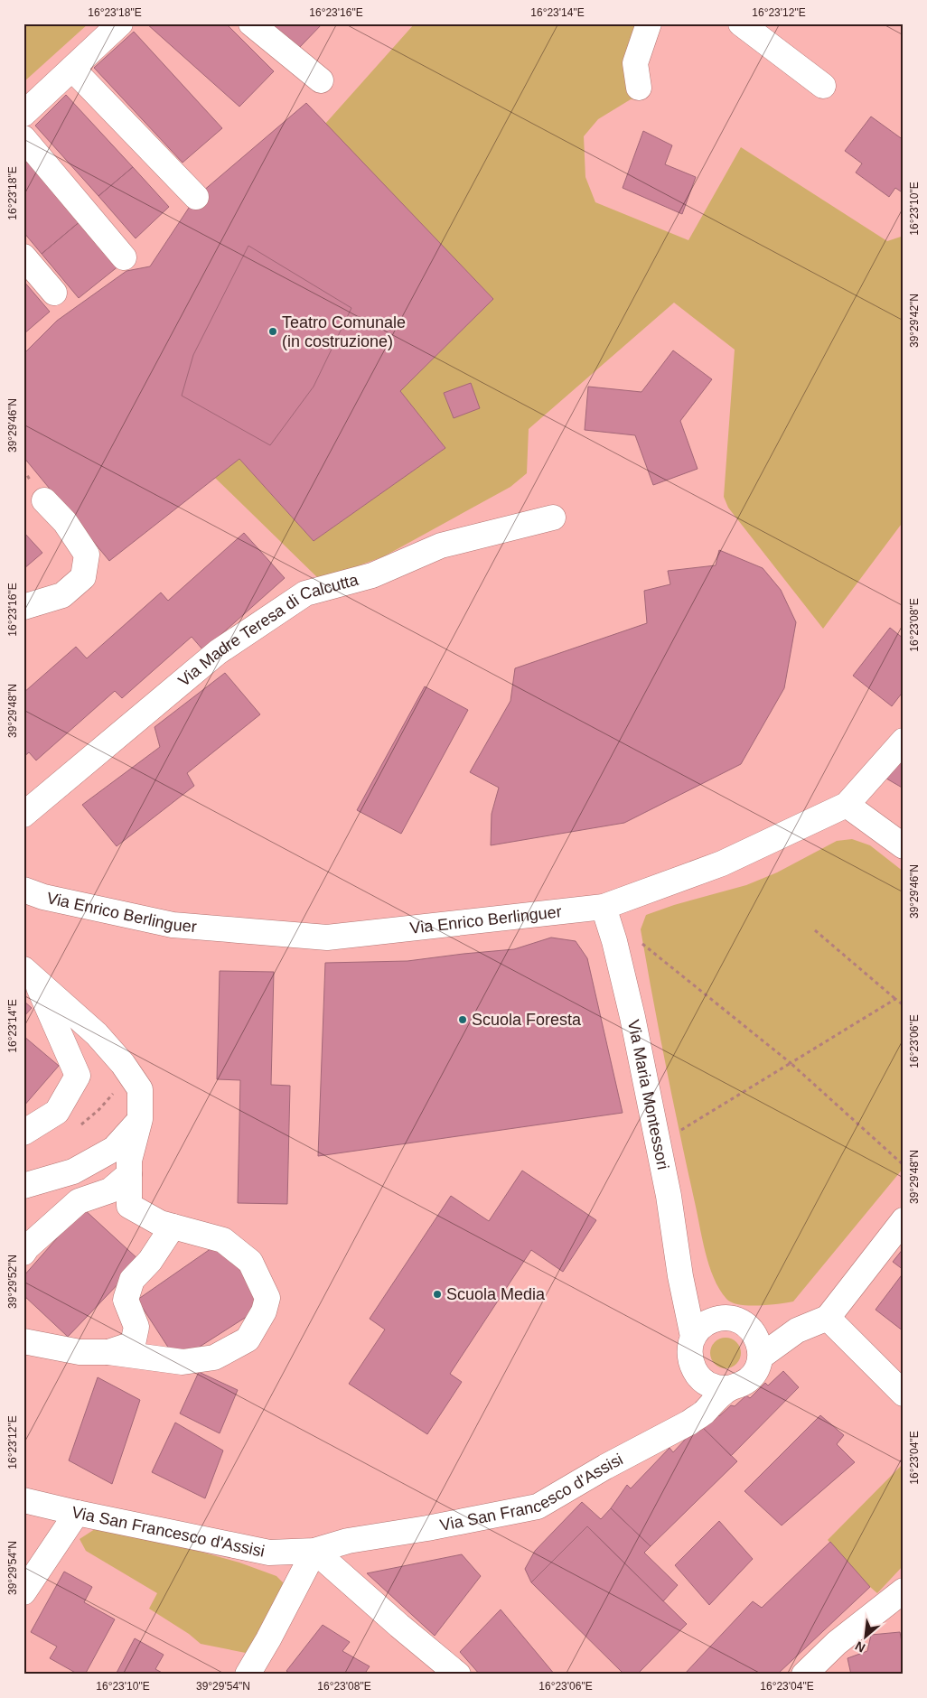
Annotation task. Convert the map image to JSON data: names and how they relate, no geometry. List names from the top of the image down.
{
  "streets": {
    "street": [
      "Via Madre Teresa di Calcutta",
      "Via Enrico Berlinguer",
      "Via Maria Montessori",
      "Via San Francesco d'Assisi"
    ]
  },
  "crossings": [
    ["Via Enrico Berlinguer", "Via Maria Montessori"],
    ["Via Maria Montessori", "Via San Francesco d'Assisi"]
  ],
  "places": ["Teatro Comunale (in costruzione)", "Scuola Foresta", "Scuola Media"],
  "north": "bottom left",
  "coordinates": [
    "16°23'18\"E",
    "16°23'16\"E",
    "16°23'14\"E",
    "16°23'12\"E",
    "16°23'10\"E",
    "39°29'42\"N",
    "39°29'46\"N",
    "16°23'08\"E",
    "39°29'48\"N",
    "16°23'06\"E",
    "39°29'52\"N",
    "16°23'04\"E",
    "39°29'54\"N"
  ]
}
